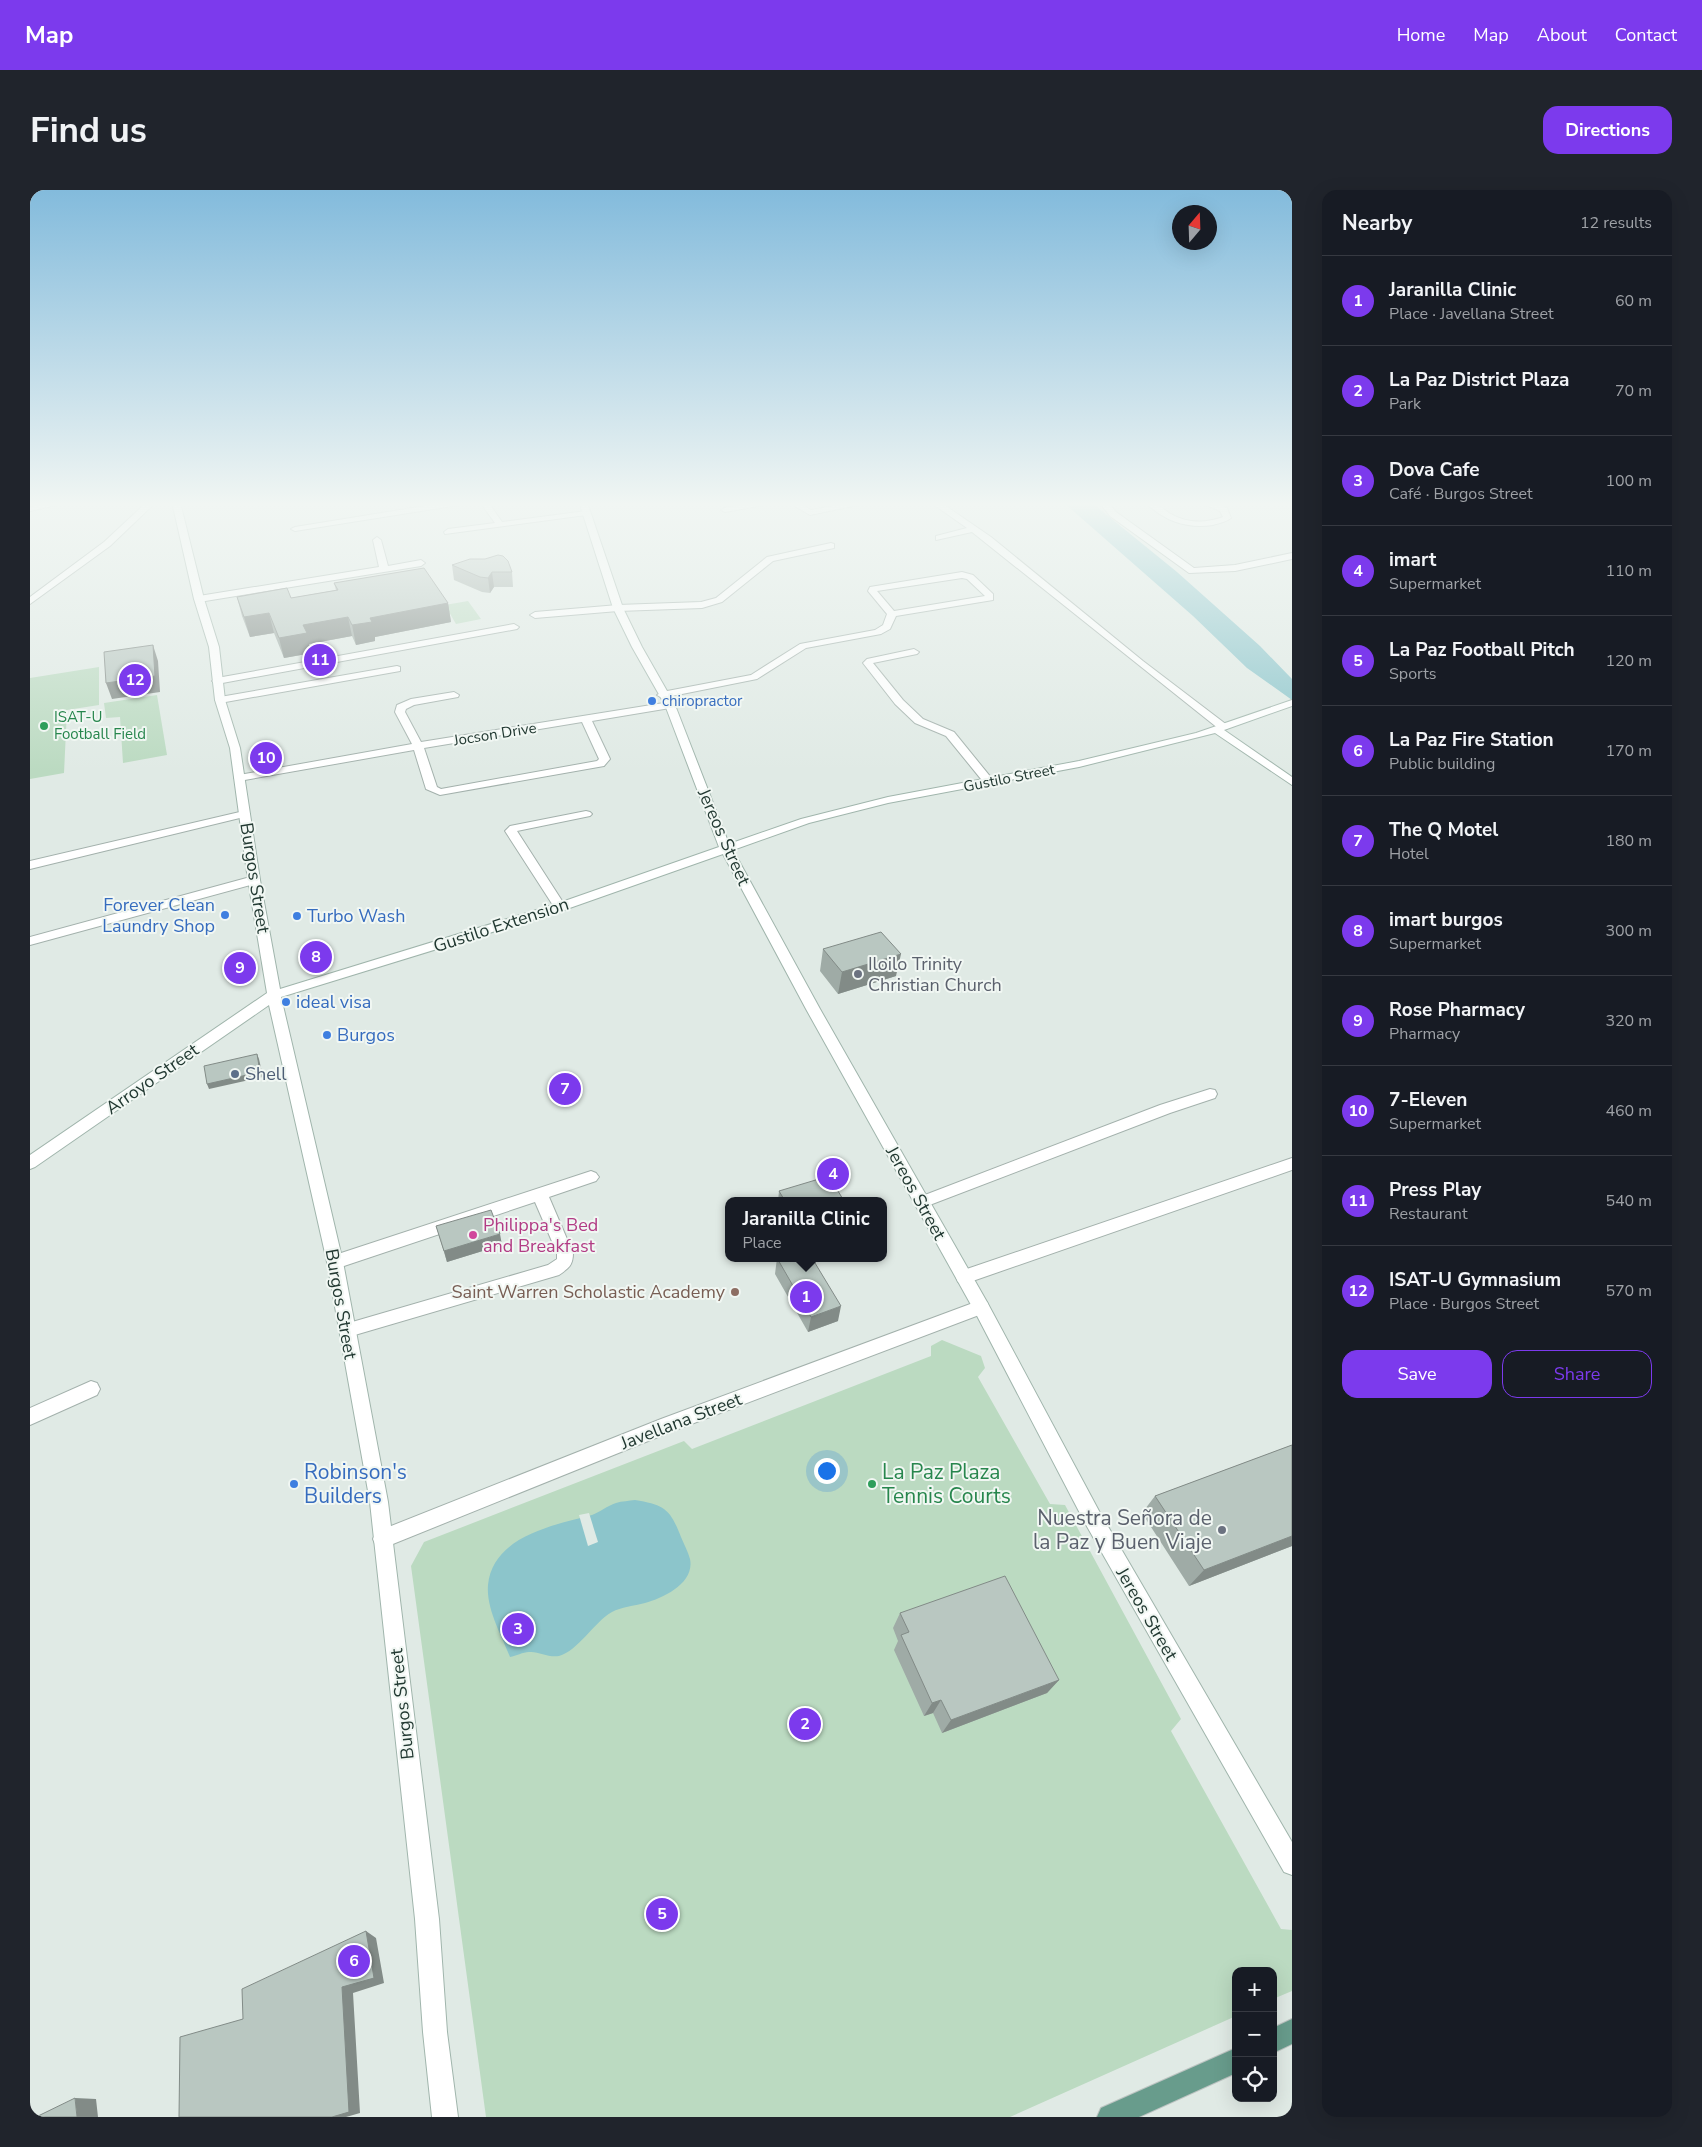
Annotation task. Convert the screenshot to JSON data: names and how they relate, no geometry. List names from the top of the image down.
{
  "streets": {
    "street": [
      "Jocson Drive",
      "Gustilo Street",
      "Jereos Street",
      "Burgos Street",
      "Gustilo Extension",
      "Arroyo Street",
      "Javellana Street"
    ]
  },
  "crossings": [
    ["Jocson Drive", "Jereos Street"],
    ["Jocson Drive", "Burgos Street"],
    ["Gustilo Street", "Jereos Street"],
    ["Gustilo Street", "Gustilo Extension"],
    ["Jereos Street", "Gustilo Extension"],
    ["Jereos Street", "Javellana Street"],
    ["Burgos Street", "Gustilo Extension"],
    ["Burgos Street", "Arroyo Street"],
    ["Burgos Street", "Javellana Street"],
    ["Gustilo Extension", "Arroyo Street"]
  ],
  "places": [
    "chiropractor",
    "ISAT-U Football Field",
    "Forever Clean Laundry Shop",
    "Turbo Wash",
    "Iloilo Trinity Christian Church",
    "ideal visa",
    "Burgos",
    "Shell",
    "Philippa's Bed and Breakfast",
    "Saint Warren Scholastic Academy",
    "Robinson's Builders",
    "La Paz Plaza Tennis Courts",
    "Nuestra Señora de la Paz y Buen Viaje"
  ],
  "north": "top",
  "page": {
    "header": "Map",
    "nav": [
      "Home",
      "Map",
      "About",
      "Contact"
    ],
    "buttons": [
      "Directions",
      ["Save", "Share"]
    ],
    "title": "Find us",
    "heading": ["Nearby", "12 results"],
    "list": [
      {
        "mark": "1",
        "name": "Jaranilla Clinic",
        "note": "Place · Javellana Street",
        "value": "60 m"
      },
      {
        "mark": "2",
        "name": "La Paz District Plaza",
        "note": "Park",
        "value": "70 m"
      },
      {
        "mark": "3",
        "name": "Dova Cafe",
        "note": "Café · Burgos Street",
        "value": "100 m"
      },
      {
        "mark": "4",
        "name": "imart",
        "note": "Supermarket",
        "value": "110 m"
      },
      {
        "mark": "5",
        "name": "La Paz Football Pitch",
        "note": "Sports",
        "value": "120 m"
      },
      {
        "mark": "6",
        "name": "La Paz Fire Station",
        "note": "Public building",
        "value": "170 m"
      },
      {
        "mark": "7",
        "name": "The Q Motel",
        "note": "Hotel",
        "value": "180 m"
      },
      {
        "mark": "8",
        "name": "imart burgos",
        "note": "Supermarket",
        "value": "300 m"
      },
      {
        "mark": "9",
        "name": "Rose Pharmacy",
        "note": "Pharmacy",
        "value": "320 m"
      },
      {
        "mark": "10",
        "name": "7-Eleven",
        "note": "Supermarket",
        "value": "460 m"
      },
      {
        "mark": "11",
        "name": "Press Play",
        "note": "Restaurant",
        "value": "540 m"
      },
      {
        "mark": "12",
        "name": "ISAT-U Gymnasium",
        "note": "Place · Burgos Street",
        "value": "570 m"
      }
    ],
    "pins": [
      "11",
      "12",
      "10",
      "8",
      "9",
      "7",
      "4",
      "1",
      "3",
      "2",
      "5",
      "6"
    ],
    "popup": ["Jaranilla Clinic", "Place"],
    "map_buttons": ["+", "−"]
  }
}
